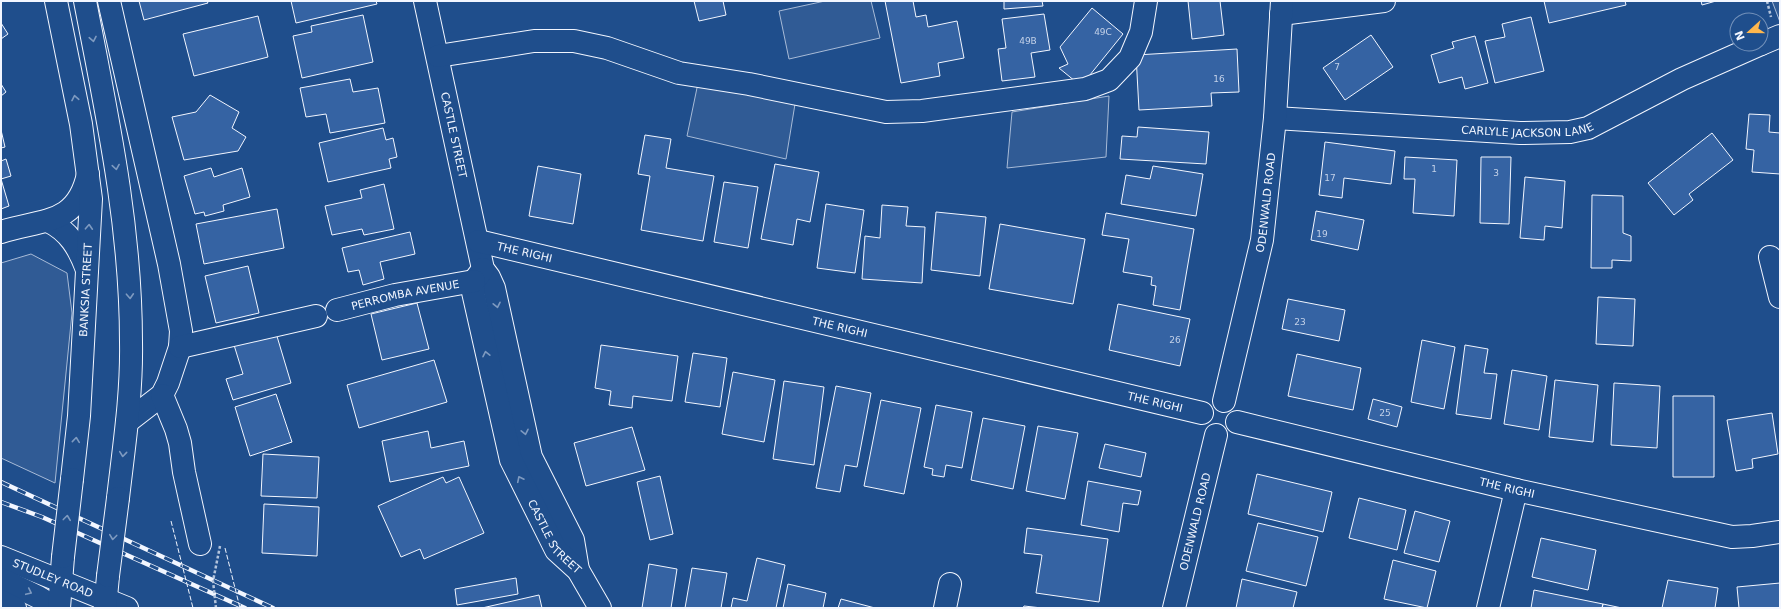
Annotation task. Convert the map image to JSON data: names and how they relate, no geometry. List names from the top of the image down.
{
  "streets": {
    "main road": [
      "CARLYLE JACKSON LANE",
      "CASTLE STREET",
      "ODENWALD ROAD",
      "THE RIGHI",
      "BANKSIA STREET",
      "PERROMBA AVENUE",
      "STUDLEY ROAD"
    ]
  },
  "crossings": [
    ["CARLYLE JACKSON LANE", "ODENWALD ROAD"],
    ["CASTLE STREET", "THE RIGHI"],
    ["CASTLE STREET", "PERROMBA AVENUE"],
    ["ODENWALD ROAD", "THE RIGHI"],
    ["BANKSIA STREET", "STUDLEY ROAD"]
  ],
  "house_numbers": [
    "49C",
    "49B",
    "7",
    "16",
    "1",
    "3",
    "17",
    "19",
    "23",
    "26",
    "25"
  ],
  "north": "left"
}
